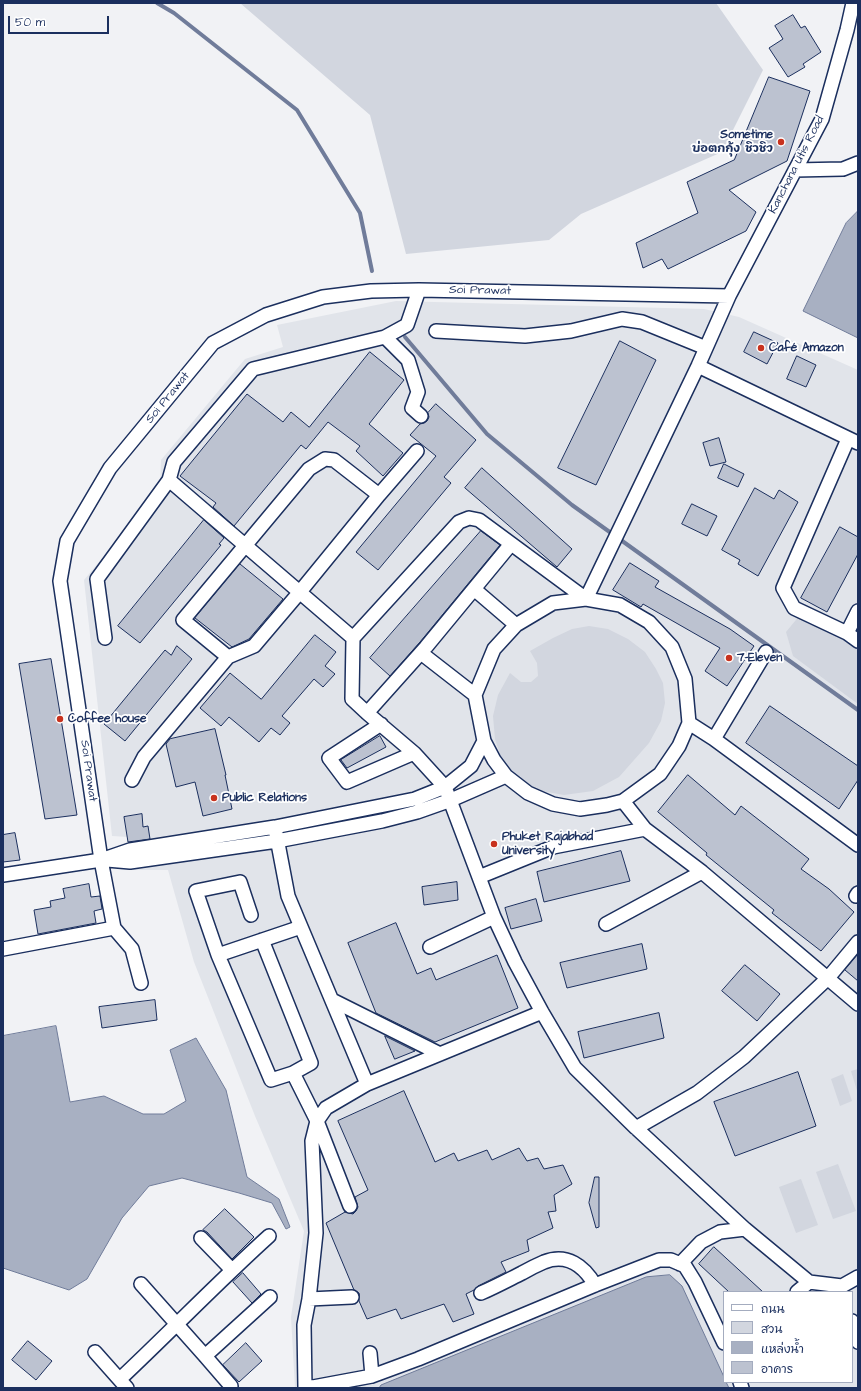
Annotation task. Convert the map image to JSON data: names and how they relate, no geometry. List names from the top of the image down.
{
  "streets": {
    "street": ["Kanchana Utis Road", "Soi Prawat"]
  },
  "crossings": [
    ["Kanchana Utis Road", "Soi Prawat"]
  ],
  "places": [
    "Sometime บ่อตกกุ้ง ชิวชิว",
    "Café Amazon",
    "7-Eleven",
    "Coffee house",
    "Public Relations",
    "Phuket Rajabhad University"
  ],
  "legend": [
    "ถนน",
    "สวน",
    "แหล่งน้ำ",
    "อาคาร"
  ],
  "scale_bar": "50 m"
}
